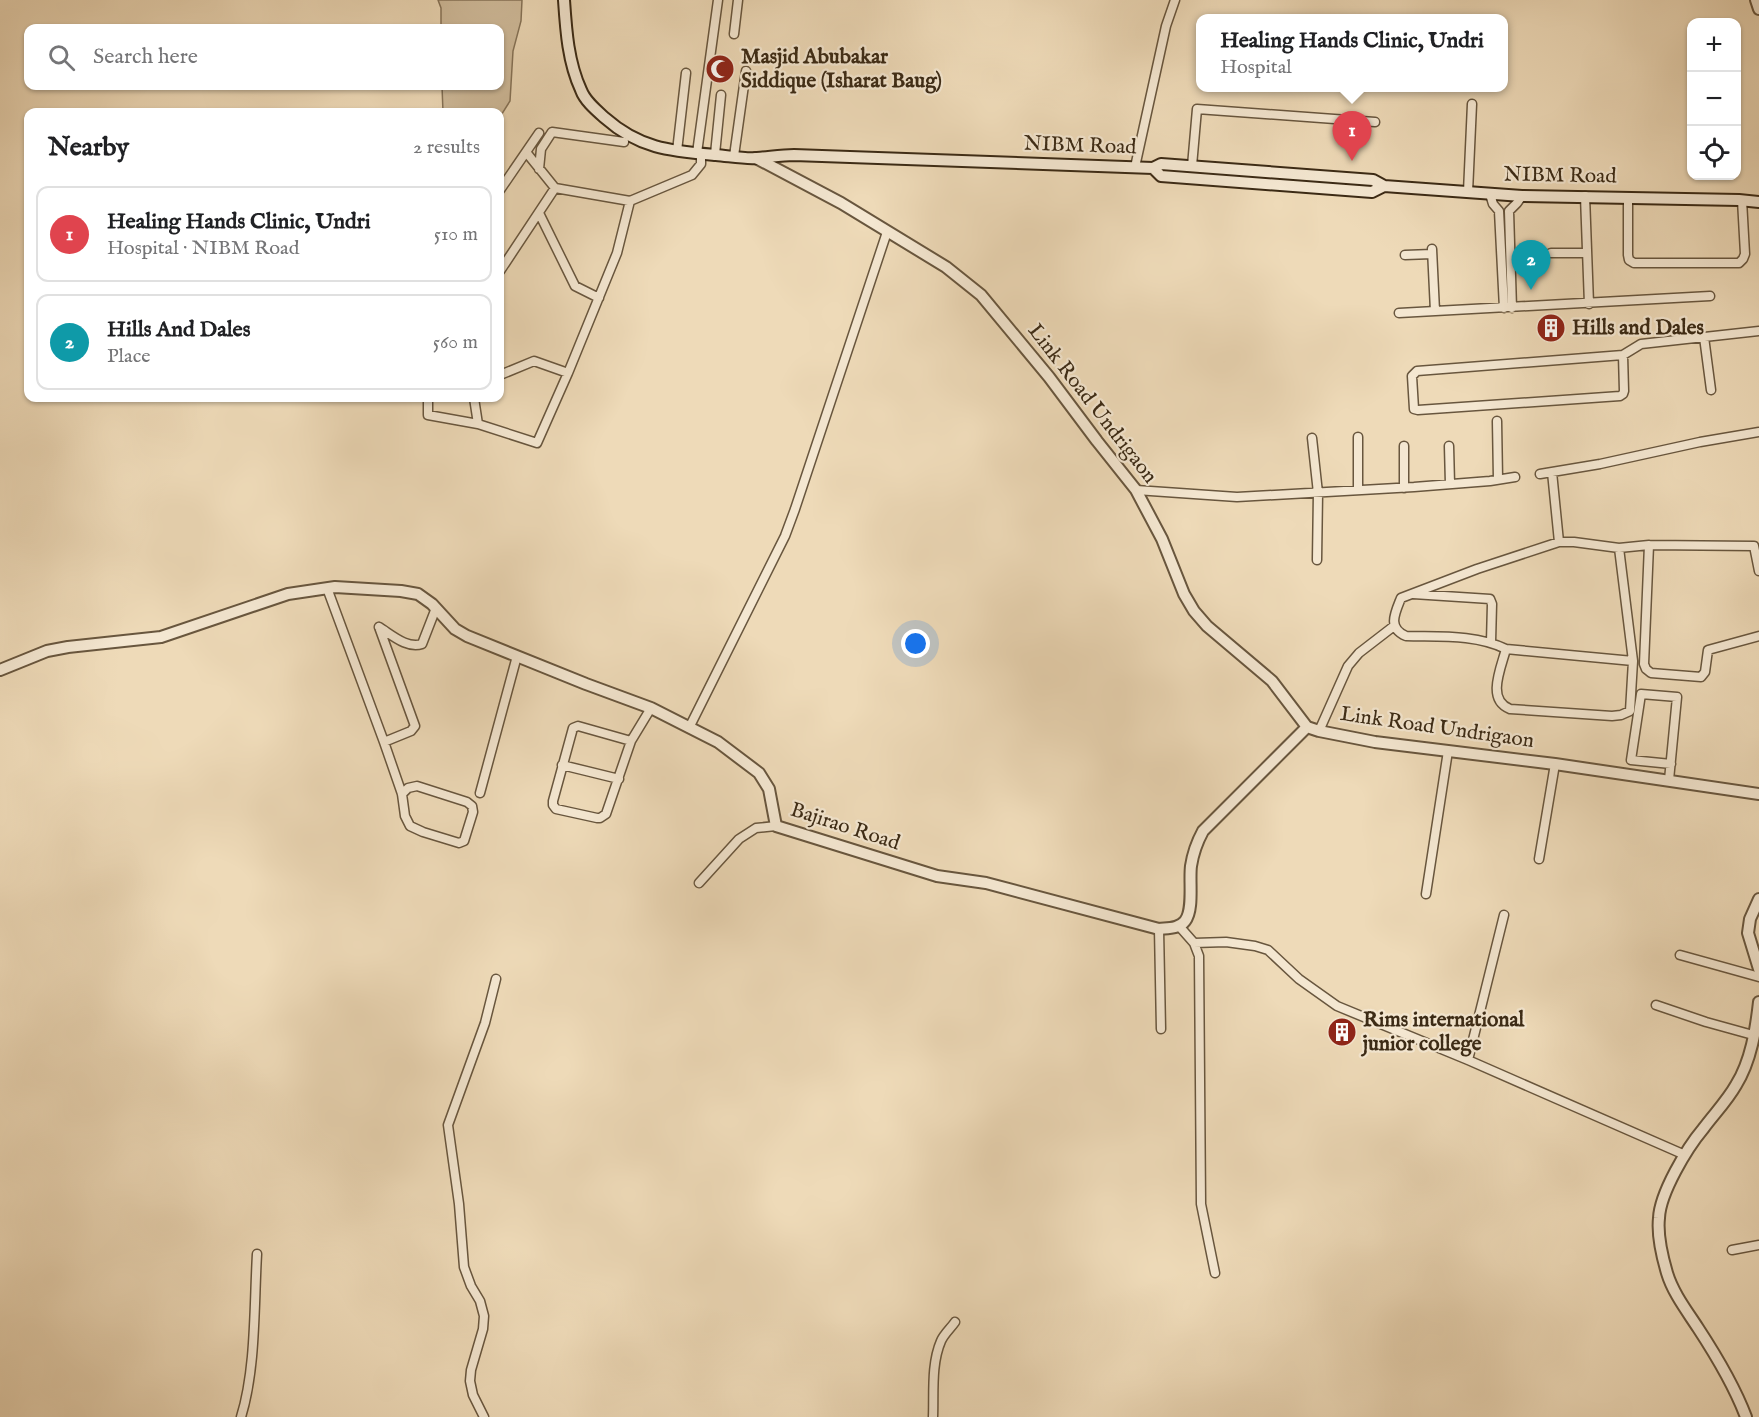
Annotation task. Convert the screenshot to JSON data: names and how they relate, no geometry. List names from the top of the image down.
{
  "streets": {
    "street": ["NIBM Road", "Link Road Undrigaon", "Bajirao Road"]
  },
  "crossings": [
    ["NIBM Road", "Link Road Undrigaon"]
  ],
  "places": {
    "mosque": ["Masjid Abubakar Siddique (Isharat Baug)"],
    "building": ["Hills and Dales", "Rims international junior college"]
  },
  "page": {
    "popup": ["Healing Hands Clinic, Undri", "Hospital"],
    "map_buttons": ["+", "−"],
    "search": "Search here",
    "heading": ["Nearby", "2 results"],
    "pins": ["1", "2"],
    "list": [
      {
        "mark": "1",
        "name": "Healing Hands Clinic, Undri",
        "note": "Hospital · NIBM Road",
        "value": "510 m"
      },
      {
        "mark": "2",
        "name": "Hills And Dales",
        "note": "Place",
        "value": "560 m"
      }
    ]
  }
}
